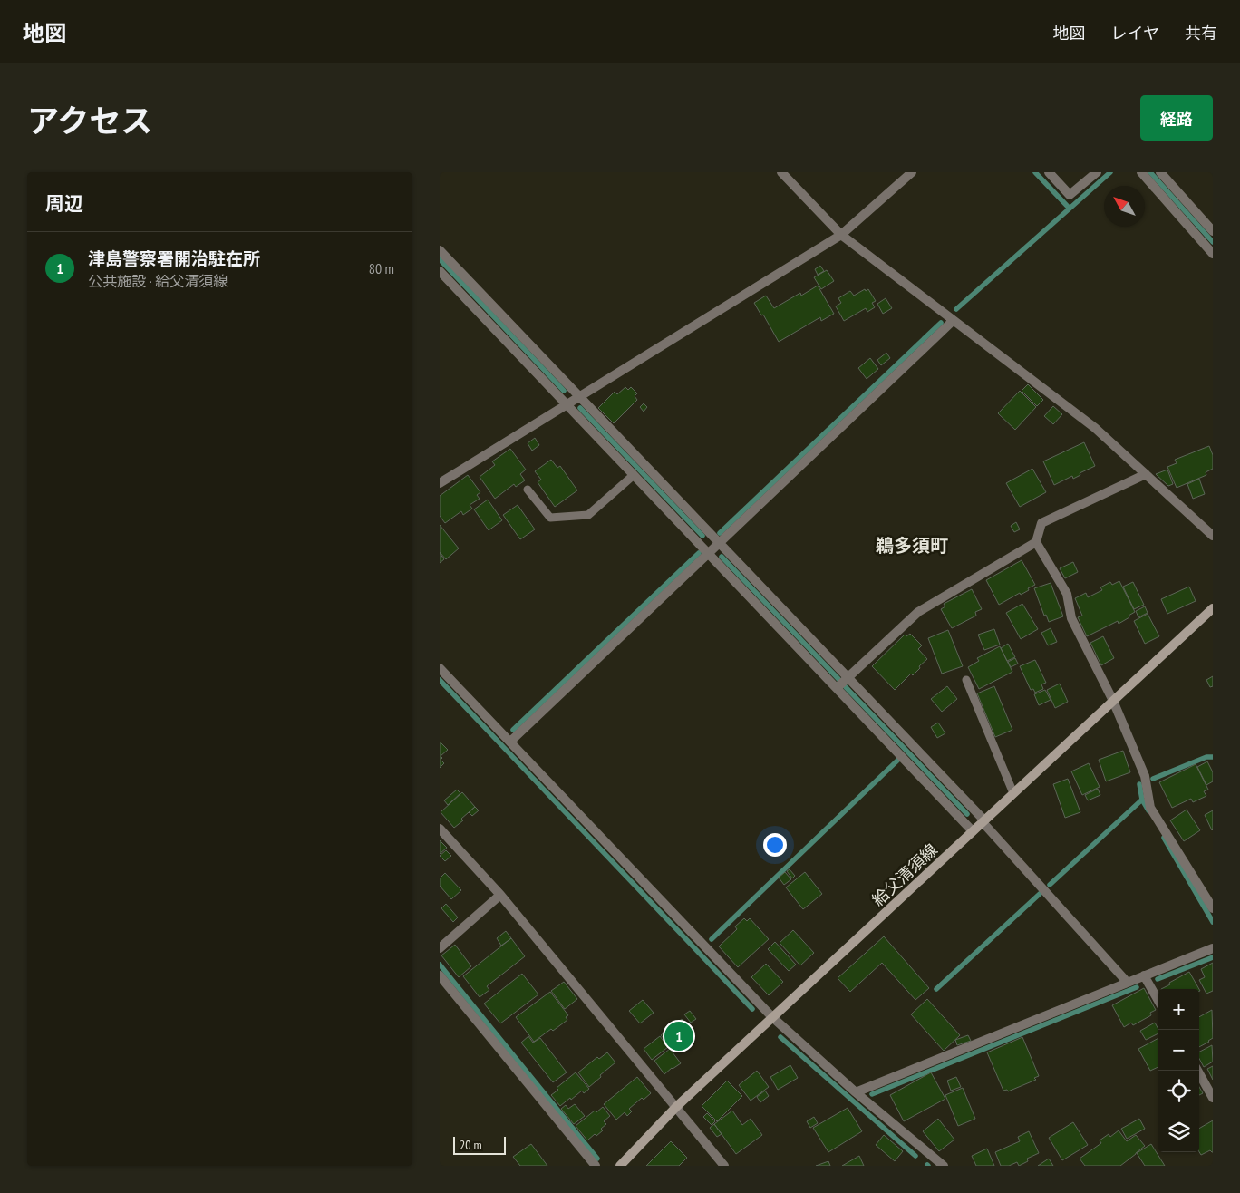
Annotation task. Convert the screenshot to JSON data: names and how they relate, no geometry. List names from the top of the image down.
{
  "streets": {
    "main road": ["給父清須線"]
  },
  "districts": ["鵜多須町"],
  "scale_bar": "20 m",
  "north": "top left",
  "page": {
    "header": "地図",
    "nav": ["地図", "レイヤ", "共有"],
    "title": "アクセス",
    "buttons": "経路",
    "heading": "周辺",
    "list": [
      {
        "mark": "1",
        "name": "津島警察署開治駐在所",
        "note": "公共施設 · 給父清須線",
        "value": "80 m"
      }
    ],
    "map_buttons": ["+", "−"],
    "pins": "1",
    "scale": "20 m"
  }
}
